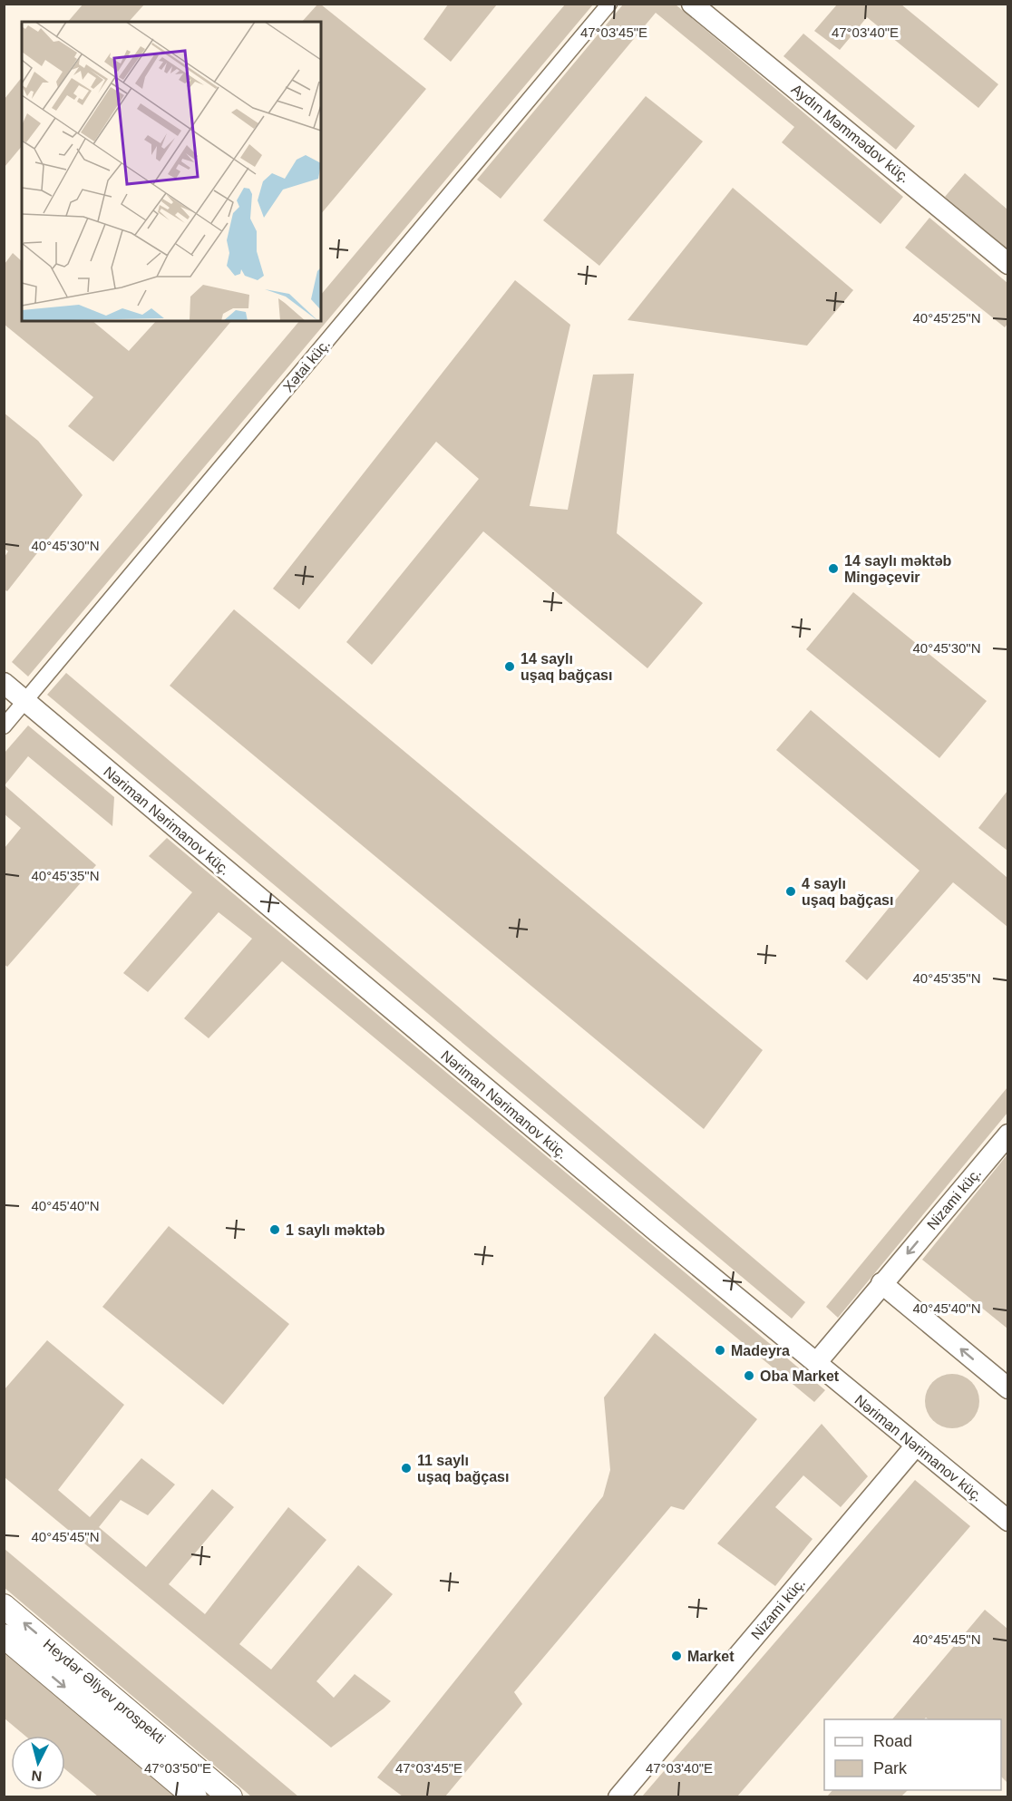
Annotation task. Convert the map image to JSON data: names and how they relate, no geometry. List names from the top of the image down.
{
  "streets": {
    "main road": ["Heydər Əliyev prospekti"],
    "street": [
      "Aydın Məmmədov küç.",
      "Xətai küç.",
      "Nəriman Nərimanov küç.",
      "Nizami küç."
    ]
  },
  "crossings": [
    ["Xətai küç.", "Nəriman Nərimanov küç."],
    ["Nəriman Nərimanov küç.", "Nizami küç."]
  ],
  "places": [
    "14 saylı məktəb Mingəçevir",
    "14 saylı uşaq bağçası",
    "4 saylı uşaq bağçası",
    "1 saylı məktəb",
    "Madeyra",
    "Oba Market",
    "11 saylı uşaq bağçası",
    "Market"
  ],
  "legend": ["Road", "Park"],
  "north": "bottom",
  "coordinates": [
    "47°03'45\"E",
    "47°03'40\"E",
    "40°45'25\"N",
    "40°45'30\"N",
    "40°45'35\"N",
    "40°45'40\"N",
    "40°45'45\"N",
    "47°03'50\"E"
  ]
}
